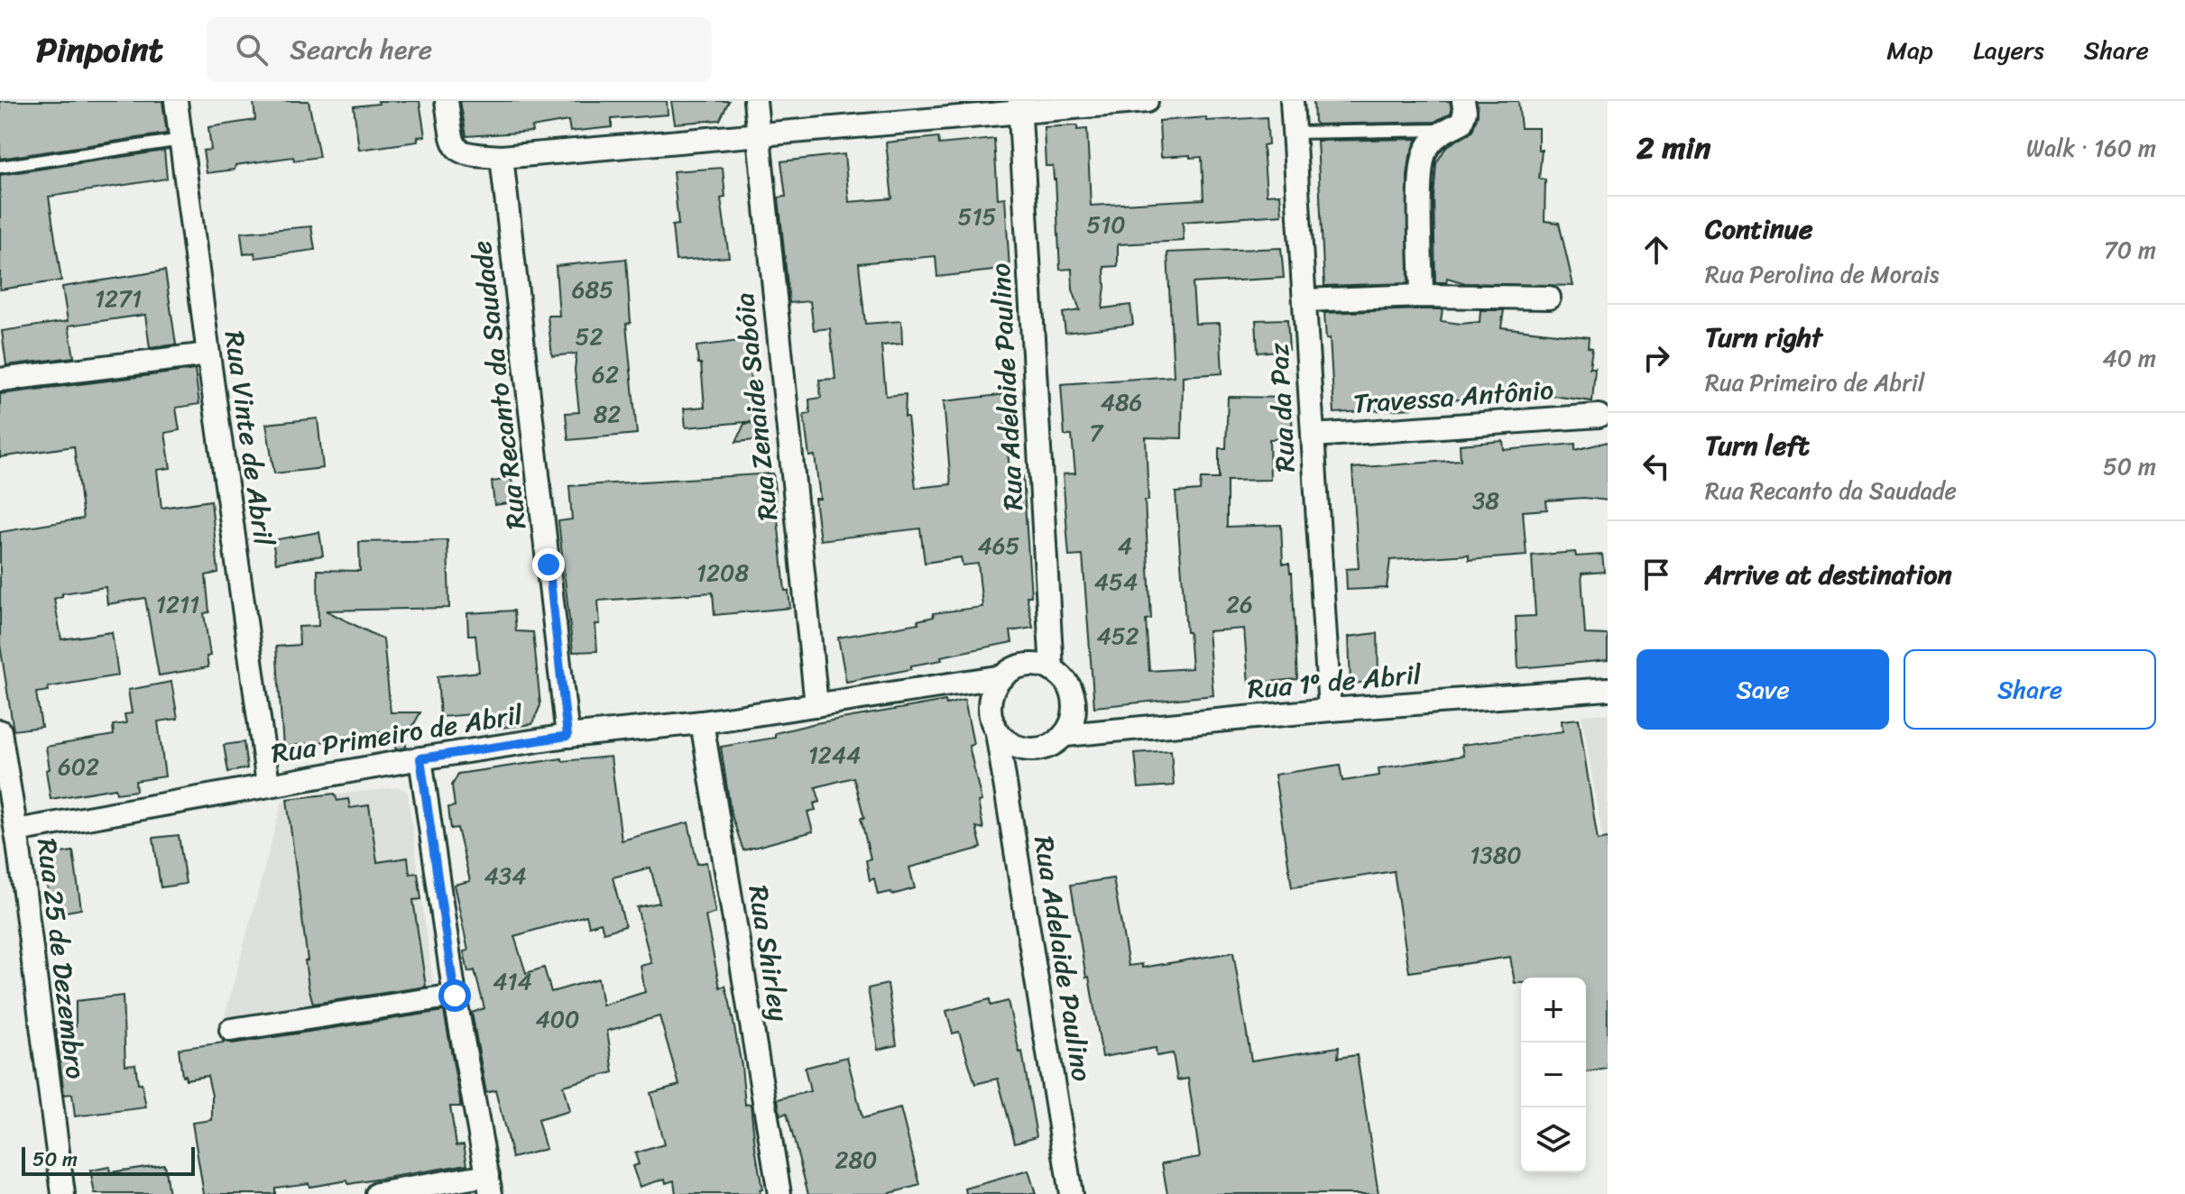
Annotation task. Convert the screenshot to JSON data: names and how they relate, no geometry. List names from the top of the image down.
{
  "streets": {
    "street": [
      "Rua Recanto da Saudade",
      "Rua Adelaide Paulino",
      "Travessa Antônio",
      "Rua Zenaide Sabóia",
      "Rua da Paz",
      "Rua Vinte de Abril",
      "Rua 1º de Abril",
      "Rua Primeiro de Abril",
      "Rua Shirley",
      "Rua 25 de Dezembro"
    ]
  },
  "crossings": [
    ["Rua Recanto da Saudade", "Rua Primeiro de Abril"],
    ["Rua Adelaide Paulino", "Rua 1º de Abril"],
    ["Rua Adelaide Paulino", "Rua Primeiro de Abril"],
    ["Travessa Antônio", "Rua da Paz"],
    ["Rua Zenaide Sabóia", "Rua Primeiro de Abril"],
    ["Rua da Paz", "Rua 1º de Abril"],
    ["Rua Vinte de Abril", "Rua Primeiro de Abril"],
    ["Rua 1º de Abril", "Rua Primeiro de Abril"],
    ["Rua Primeiro de Abril", "Rua Shirley"],
    ["Rua Primeiro de Abril", "Rua 25 de Dezembro"]
  ],
  "house_numbers": [
    "515",
    "510",
    "685",
    "1271",
    "52",
    "62",
    "486",
    "82",
    "7",
    "38",
    "465",
    "4",
    "1208",
    "454",
    "1211",
    "26",
    "452",
    "1244",
    "602",
    "1380",
    "434",
    "414",
    "400",
    "280"
  ],
  "scale_bar": "50 m",
  "page": {
    "header": "Pinpoint",
    "search": "Search here",
    "nav": ["Map", "Layers", "Share"],
    "heading": ["2 min", "Walk · 160 m"],
    "list": [
      ["Continue", "Rua Perolina de Morais", "70 m"],
      ["Turn right", "Rua Primeiro de Abril", "40 m"],
      ["Turn left", "Rua Recanto da Saudade", "50 m"],
      "Arrive at destination"
    ],
    "buttons": ["Save", "Share"],
    "map_buttons": ["+", "−"],
    "scale": "50 m"
  }
}
